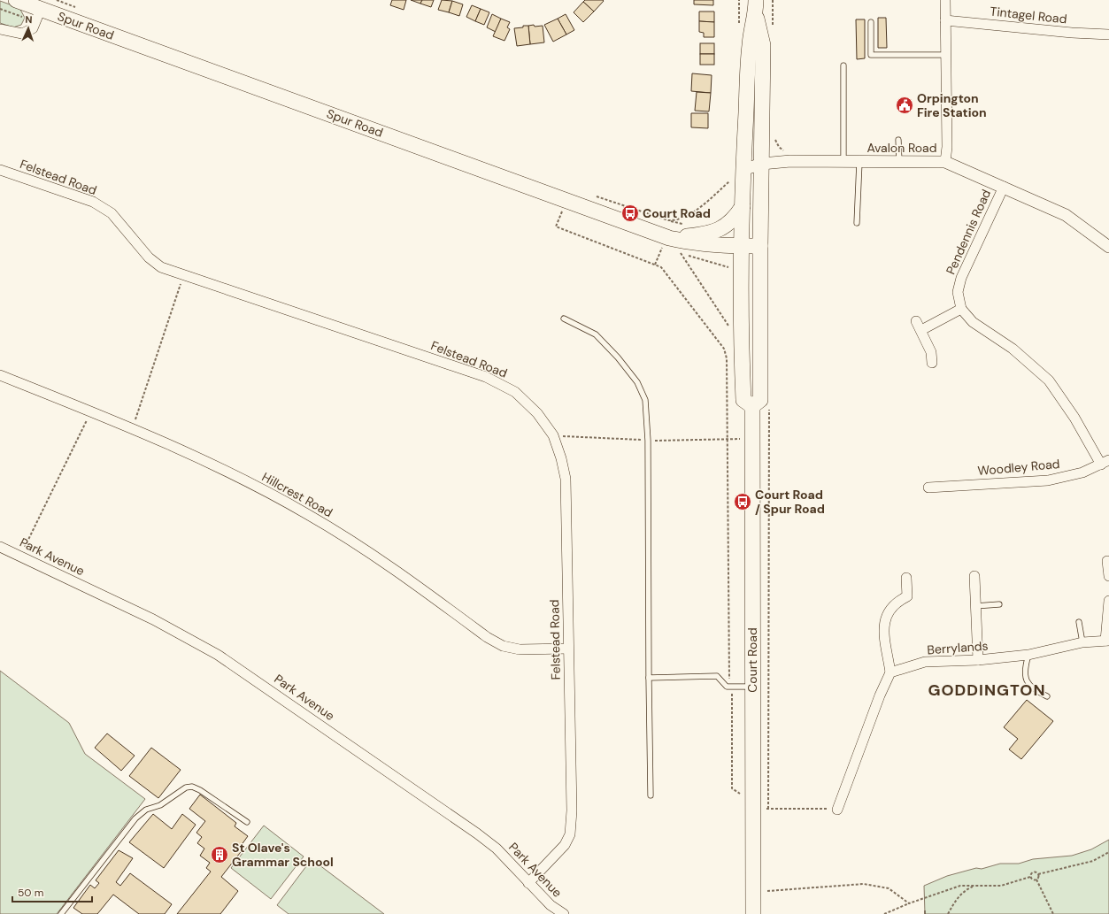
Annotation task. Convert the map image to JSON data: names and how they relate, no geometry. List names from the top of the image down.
{
  "streets": {
    "main road": ["Spur Road", "Court Road"],
    "street": [
      "Tintagel Road",
      "Avalon Road",
      "Felstead Road",
      "Pendennis Road",
      "Woodley Road",
      "Hillcrest Road",
      "Park Avenue",
      "Berrylands"
    ]
  },
  "crossings": [
    ["Spur Road", "Court Road"],
    ["Avalon Road", "Pendennis Road"],
    ["Avalon Road", "Court Road"],
    ["Felstead Road", "Hillcrest Road"],
    ["Felstead Road", "Park Avenue"],
    ["Pendennis Road", "Woodley Road"]
  ],
  "districts": ["GODDINGTON"],
  "places": {
    "public building": ["Orpington Fire Station"],
    "bus stop": ["Court Road", "Court Road / Spur Road"],
    "building": ["St Olave's Grammar School"]
  },
  "scale_bar": "50 m",
  "north": "top"
}
